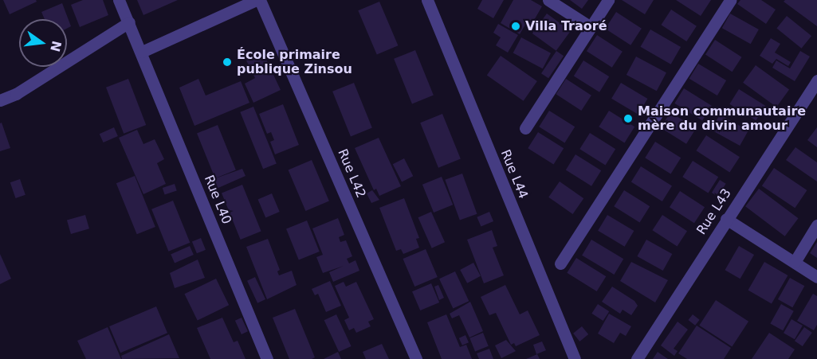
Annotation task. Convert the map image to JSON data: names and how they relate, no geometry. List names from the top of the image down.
{
  "streets": {
    "street": [
      "Rue L42",
      "Rue L44",
      "Rue L40",
      "Rue L43"
    ]
  },
  "places": ["Villa Traoré", "École primaire publique Zinsou", "Maison communautaire mère du divin amour"],
  "north": "right"
}
